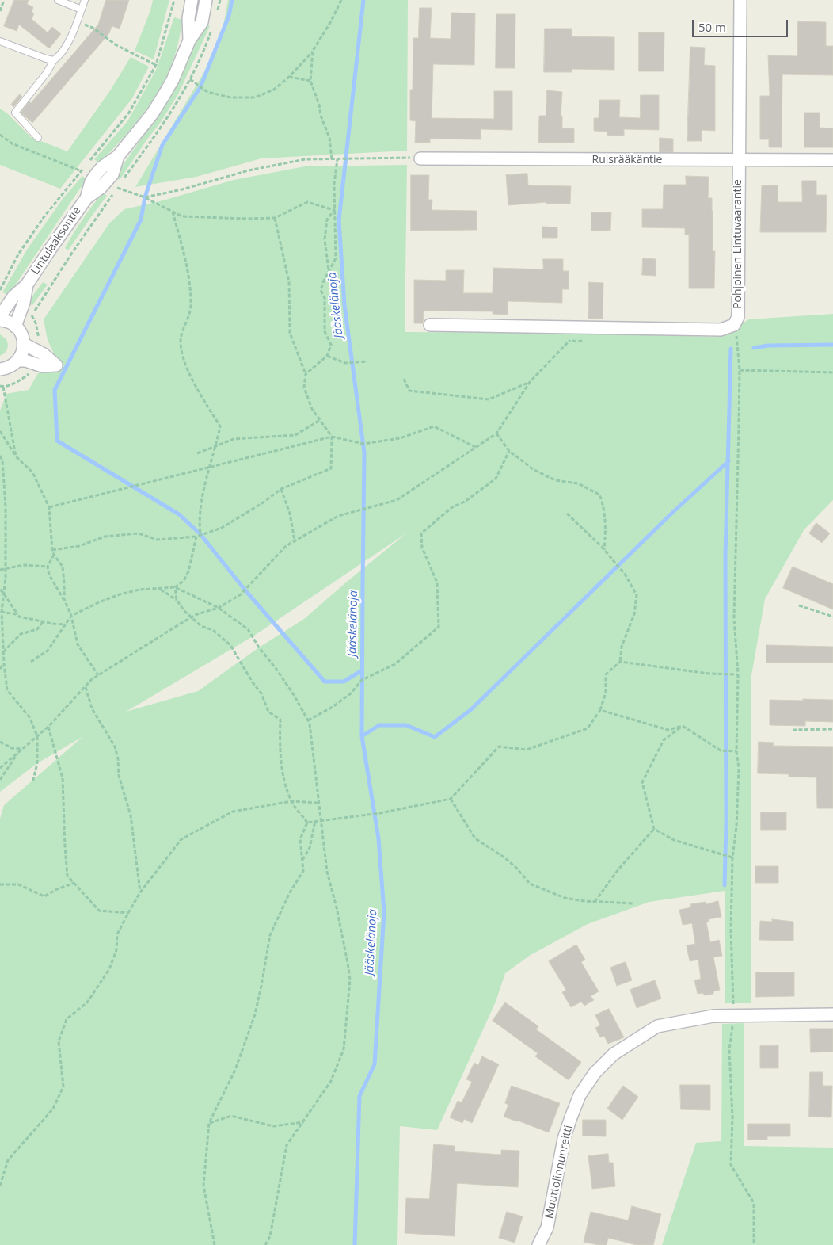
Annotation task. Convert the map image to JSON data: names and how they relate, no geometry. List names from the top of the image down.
{
  "streets": {
    "street": [
      "Ruisrääkäntie",
      "Lintulaaksontie",
      "Pohjoinen Lintuvaarantie",
      "Muuttolinnunreitti"
    ]
  },
  "crossings": [
    ["Ruisrääkäntie", "Pohjoinen Lintuvaarantie"]
  ],
  "water": ["Jääskelänoja"],
  "scale_bar": "50 m"
}
